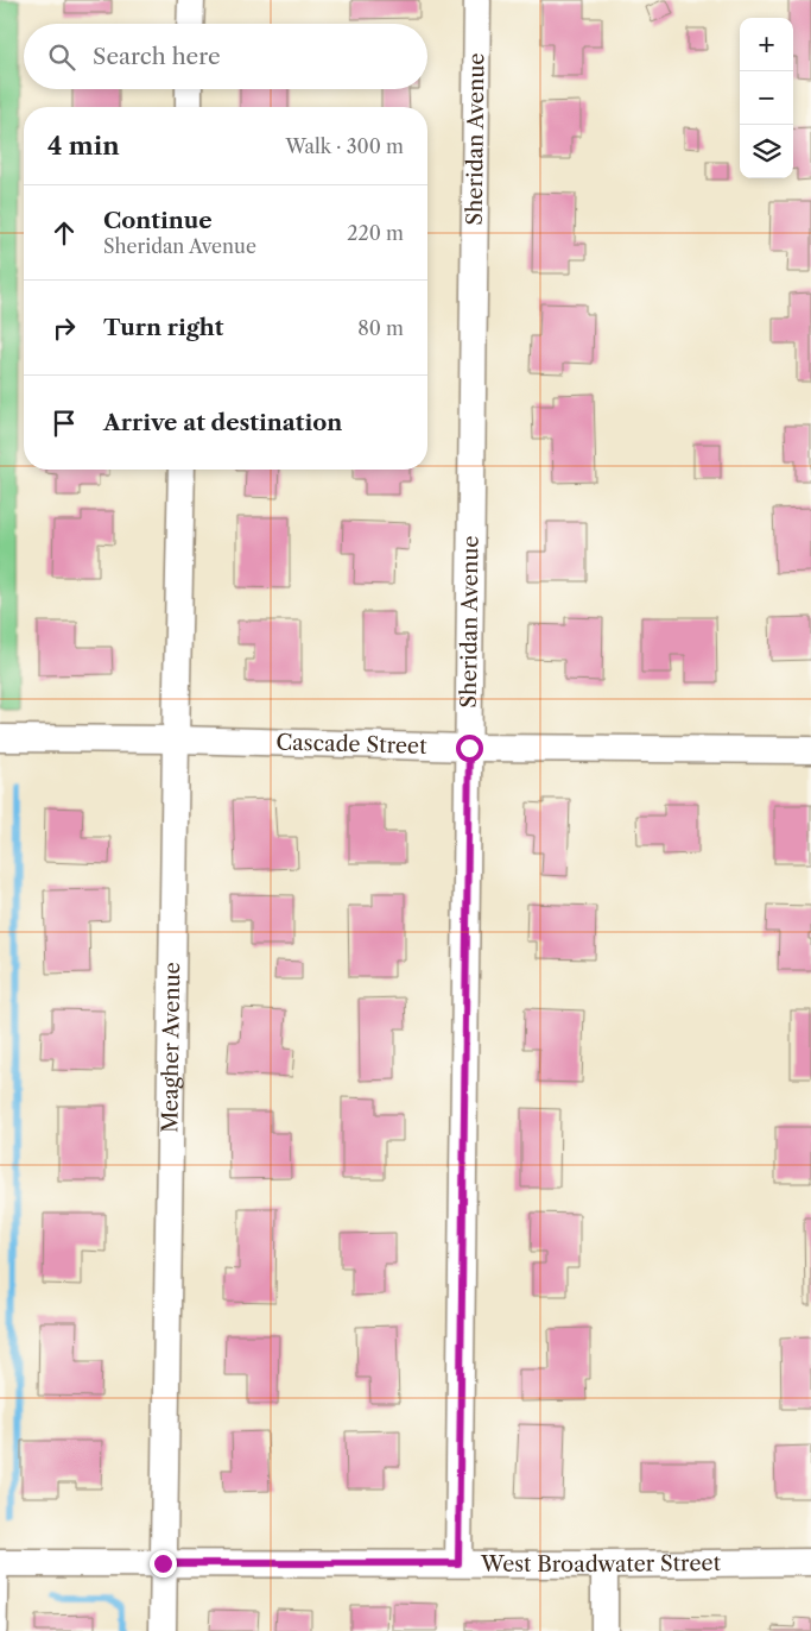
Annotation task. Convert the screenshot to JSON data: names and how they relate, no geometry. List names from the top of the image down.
{
  "streets": {
    "street": [
      "Sheridan Avenue",
      "Cascade Street",
      "Meagher Avenue",
      "West Broadwater Street"
    ]
  },
  "crossings": [
    ["Sheridan Avenue", "Cascade Street"],
    ["Sheridan Avenue", "West Broadwater Street"],
    ["Cascade Street", "Meagher Avenue"],
    ["Meagher Avenue", "West Broadwater Street"]
  ],
  "page": {
    "map_buttons": ["+", "−"],
    "search": "Search here",
    "heading": ["4 min", "Walk · 300 m"],
    "list": [
      ["Continue", "Sheridan Avenue", "220 m"],
      ["Turn right", "80 m"],
      "Arrive at destination"
    ]
  }
}
